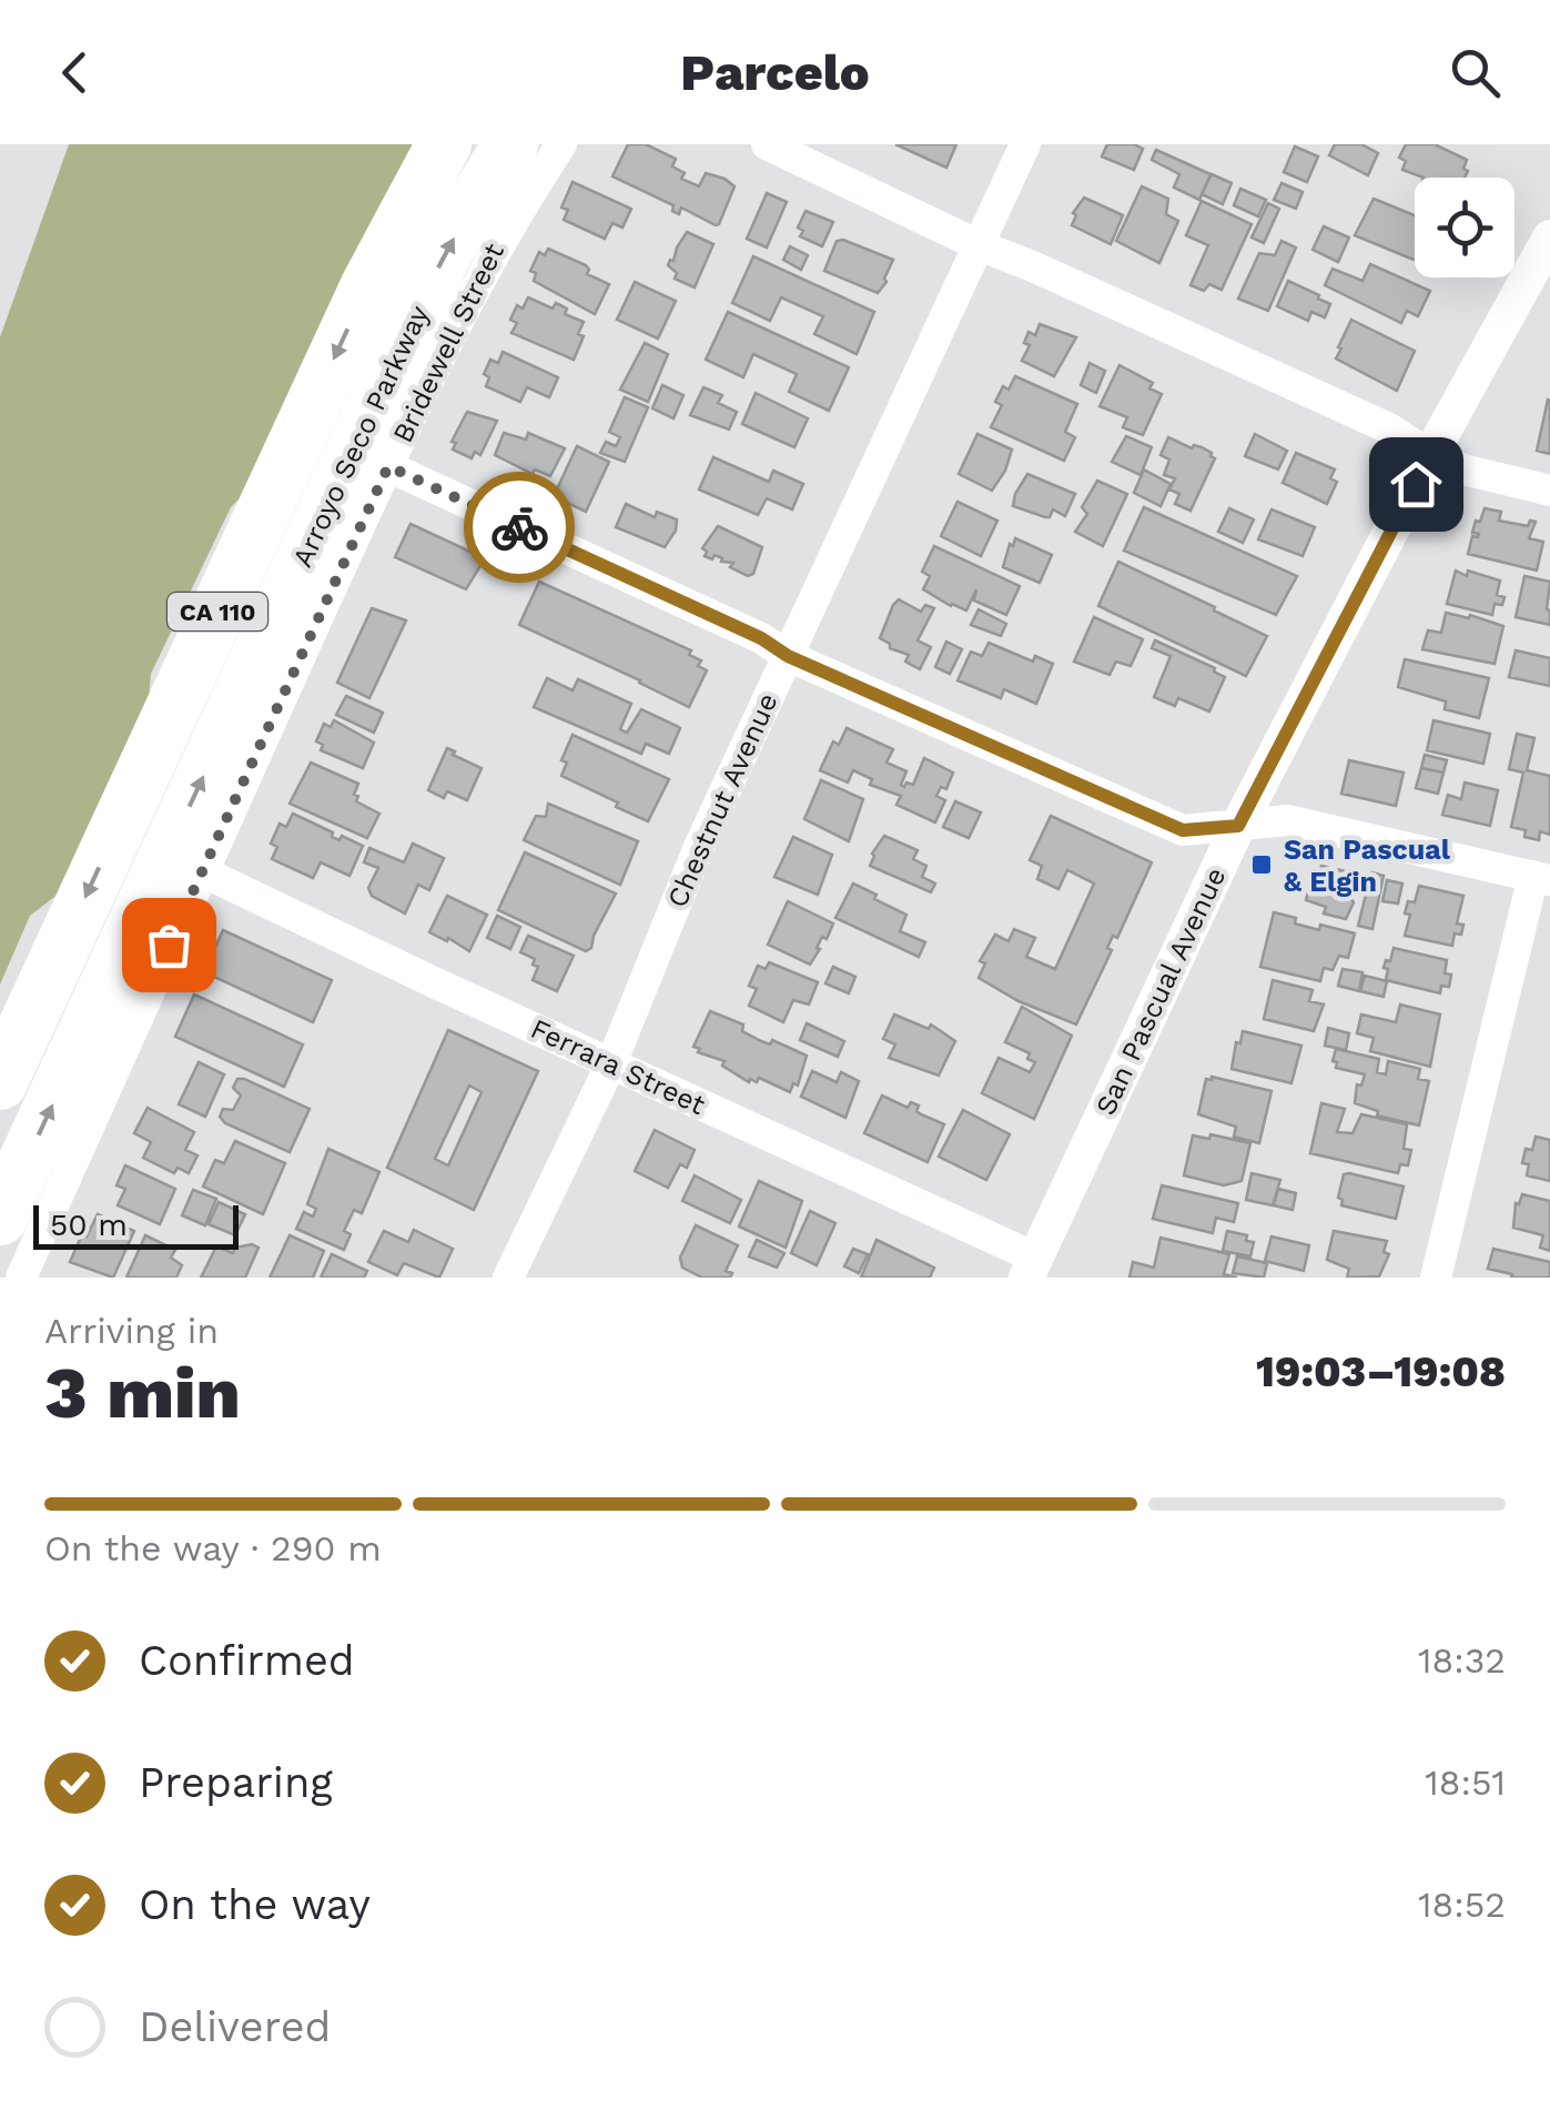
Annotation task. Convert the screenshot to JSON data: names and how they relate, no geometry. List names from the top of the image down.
{
  "streets": {
    "highway": ["Arroyo Seco Parkway", "CA 110"],
    "street": [
      "Bridewell Street",
      "Chestnut Avenue",
      "San Pascual Avenue",
      "Ferrara Street"
    ]
  },
  "crossings": [
    ["Bridewell Street", "Ferrara Street"],
    ["Chestnut Avenue", "Ferrara Street"],
    ["San Pascual Avenue", "Ferrara Street"]
  ],
  "places": {
    "transit": ["San Pascual & Elgin"]
  },
  "scale_bar": "50 m",
  "page": {
    "header": "Parcelo",
    "scale": "50 m",
    "heading": ["3 min", "Arriving in", "19:03–19:08"],
    "bar": "On the way · 290 m",
    "list": [
      ["Confirmed", "18:32"],
      ["Preparing", "18:51"],
      ["On the way", "18:52"],
      "Delivered"
    ]
  }
}
